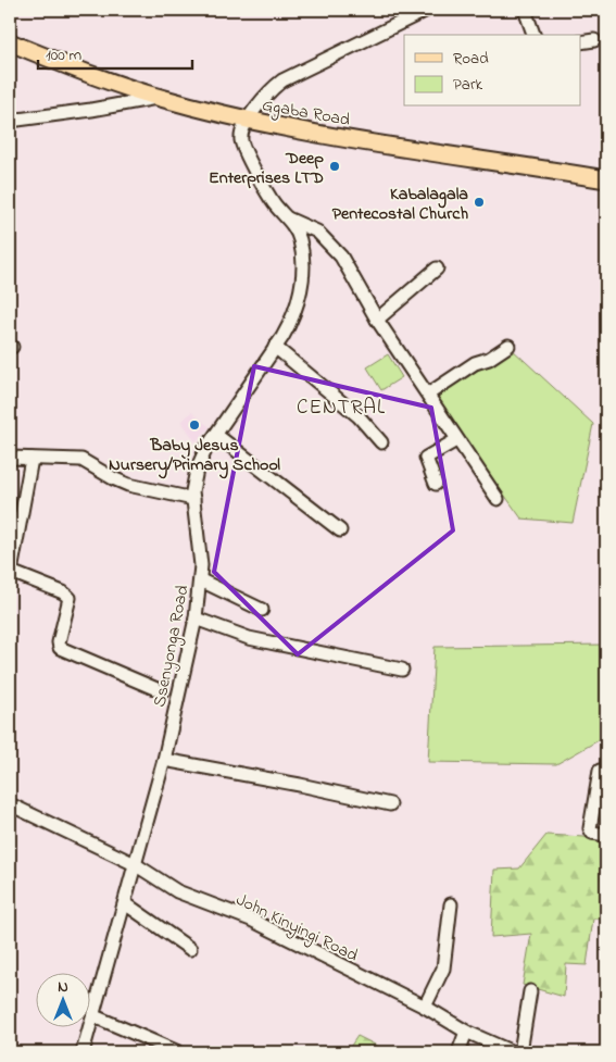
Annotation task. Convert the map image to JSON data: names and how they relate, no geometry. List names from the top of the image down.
{
  "streets": {
    "main road": ["Ggaba Road"],
    "street": ["Ssenyonga Road", "John Kinyingi Road"]
  },
  "crossings": [
    ["Ggaba Road", "Ssenyonga Road"],
    ["Ssenyonga Road", "John Kinyingi Road"]
  ],
  "districts": ["CENTRAL"],
  "places": ["Deep Enterprises LTD", "Kabalagala Pentecostal Church", "Baby Jesus Nursery/Primary School"],
  "legend": ["Road", "Park"],
  "scale_bar": "100 m",
  "north": "top"
}
